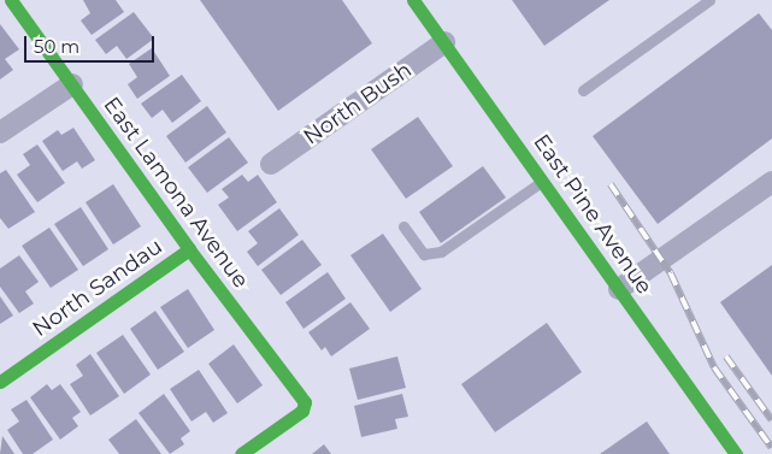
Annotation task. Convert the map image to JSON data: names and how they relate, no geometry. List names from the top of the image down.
{
  "streets": {
    "street": [
      "North Bush",
      "East Lamona Avenue",
      "East Pine Avenue",
      "North Sandau"
    ]
  },
  "crossings": [
    ["North Bush", "East Pine Avenue"],
    ["East Lamona Avenue", "North Sandau"]
  ],
  "scale_bar": "50 m"
}
